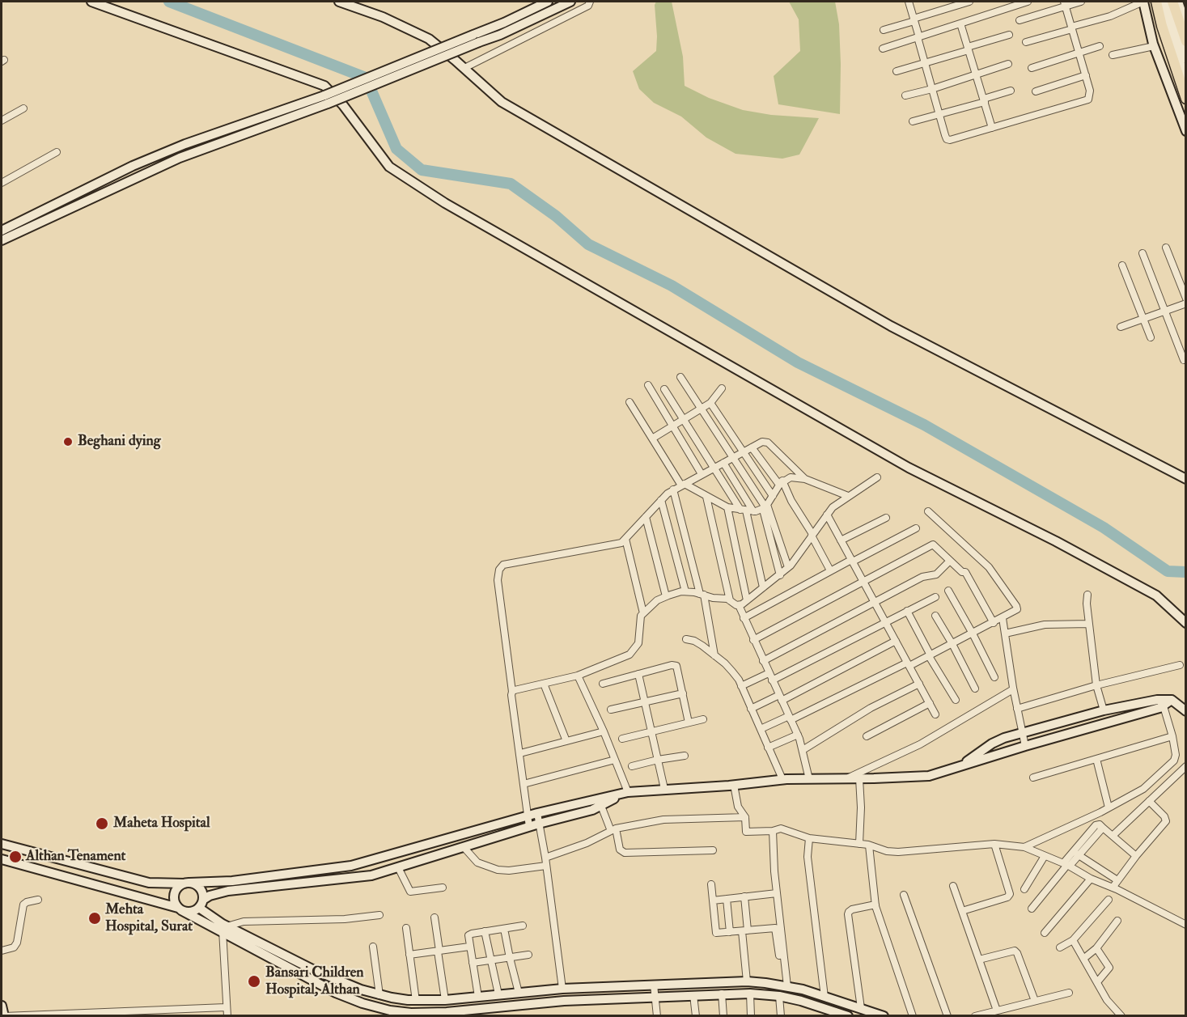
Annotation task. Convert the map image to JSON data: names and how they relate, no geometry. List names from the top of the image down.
{
  "places": [
    "Beghani dying",
    "Maheta Hospital",
    "Althan Tenament",
    "Mehta Hospital, Surat",
    "Bansari Children Hospital, Althan"
  ]
}
